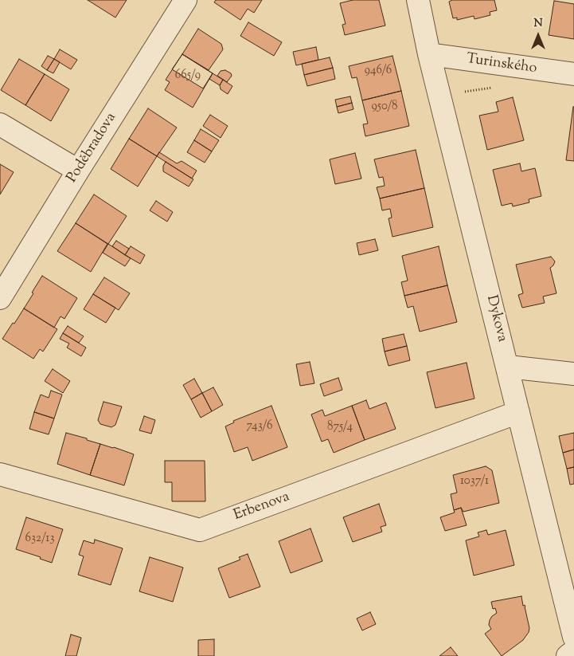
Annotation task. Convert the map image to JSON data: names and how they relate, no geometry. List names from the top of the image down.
{
  "streets": {
    "street": [
      "Turinského",
      "Poděbradova",
      "Dykova",
      "Erbenova"
    ]
  },
  "crossings": [
    ["Turinského", "Dykova"],
    ["Dykova", "Erbenova"]
  ],
  "house_numbers": [
    "946/6",
    "665/9",
    "950/8",
    "743/6",
    "875/4",
    "1037/1",
    "632/13"
  ],
  "north": "top"
}
